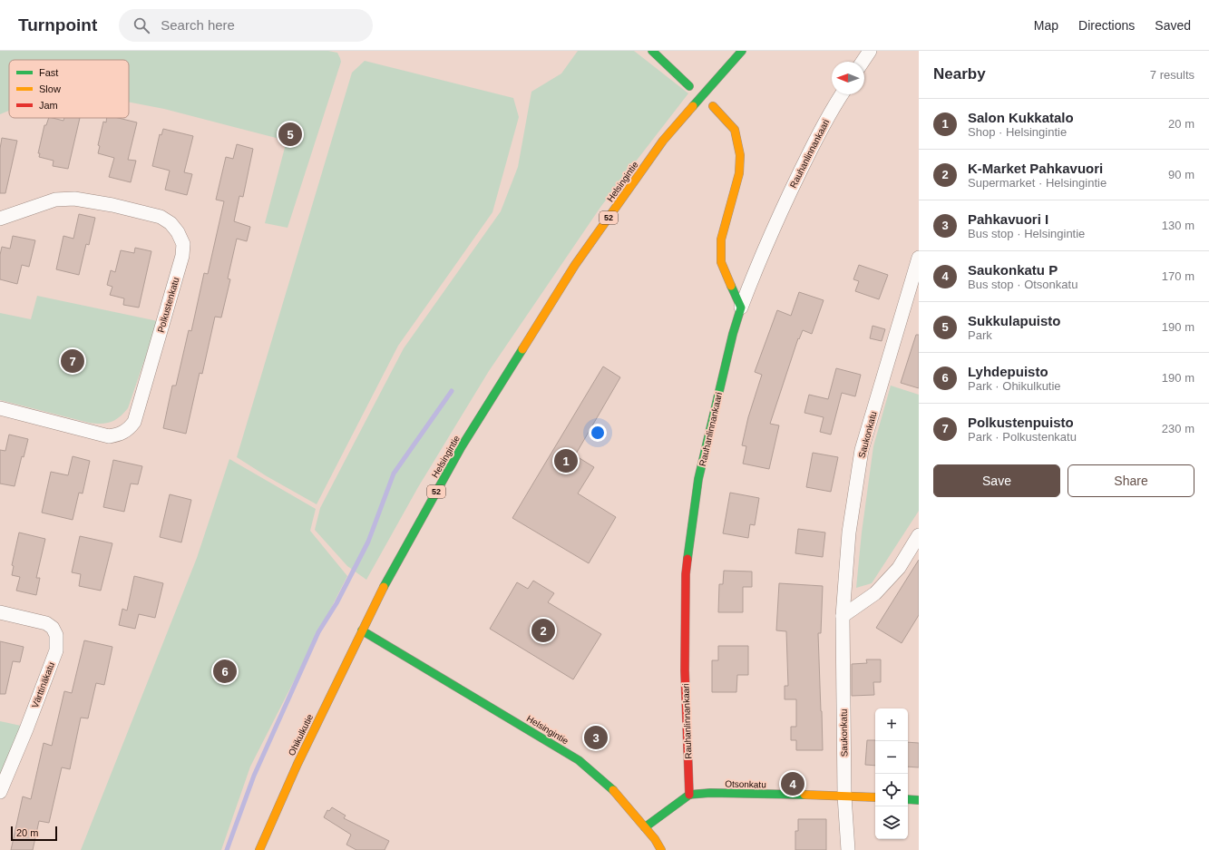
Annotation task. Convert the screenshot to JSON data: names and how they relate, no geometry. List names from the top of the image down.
{
  "streets": {
    "main road": [
      "Rauhanlinnankaari",
      "Helsingintie",
      "52",
      "Ohikulkutie",
      "Otsonkatu"
    ],
    "street": ["Polkustenkatu", "Saukonkatu", "Värttinäkatu"]
  },
  "crossings": [
    ["Rauhanlinnankaari", "Otsonkatu"],
    ["Helsingintie", "Ohikulkutie"],
    ["Saukonkatu", "Otsonkatu"]
  ],
  "legend": ["Fast", "Slow", "Jam"],
  "scale_bar": "20 m",
  "north": "left",
  "page": {
    "header": "Turnpoint",
    "search": "Search here",
    "nav": ["Map", "Directions", "Saved"],
    "heading": ["Nearby", "7 results"],
    "list": [
      {
        "mark": "1",
        "name": "Salon Kukkatalo",
        "note": "Shop · Helsingintie",
        "value": "20 m"
      },
      {
        "mark": "2",
        "name": "K-Market Pahkavuori",
        "note": "Supermarket · Helsingintie",
        "value": "90 m"
      },
      {
        "mark": "3",
        "name": "Pahkavuori I",
        "note": "Bus stop · Helsingintie",
        "value": "130 m"
      },
      {
        "mark": "4",
        "name": "Saukonkatu P",
        "note": "Bus stop · Otsonkatu",
        "value": "170 m"
      },
      {
        "mark": "5",
        "name": "Sukkulapuisto",
        "note": "Park",
        "value": "190 m"
      },
      {
        "mark": "6",
        "name": "Lyhdepuisto",
        "note": "Park · Ohikulkutie",
        "value": "190 m"
      },
      {
        "mark": "7",
        "name": "Polkustenpuisto",
        "note": "Park · Polkustenkatu",
        "value": "230 m"
      }
    ],
    "pins": [
      "5",
      "7",
      "1",
      "2",
      "6",
      "3",
      "4"
    ],
    "buttons": ["Save", "Share"],
    "map_buttons": ["+", "−"],
    "scale": "20 m"
  }
}
